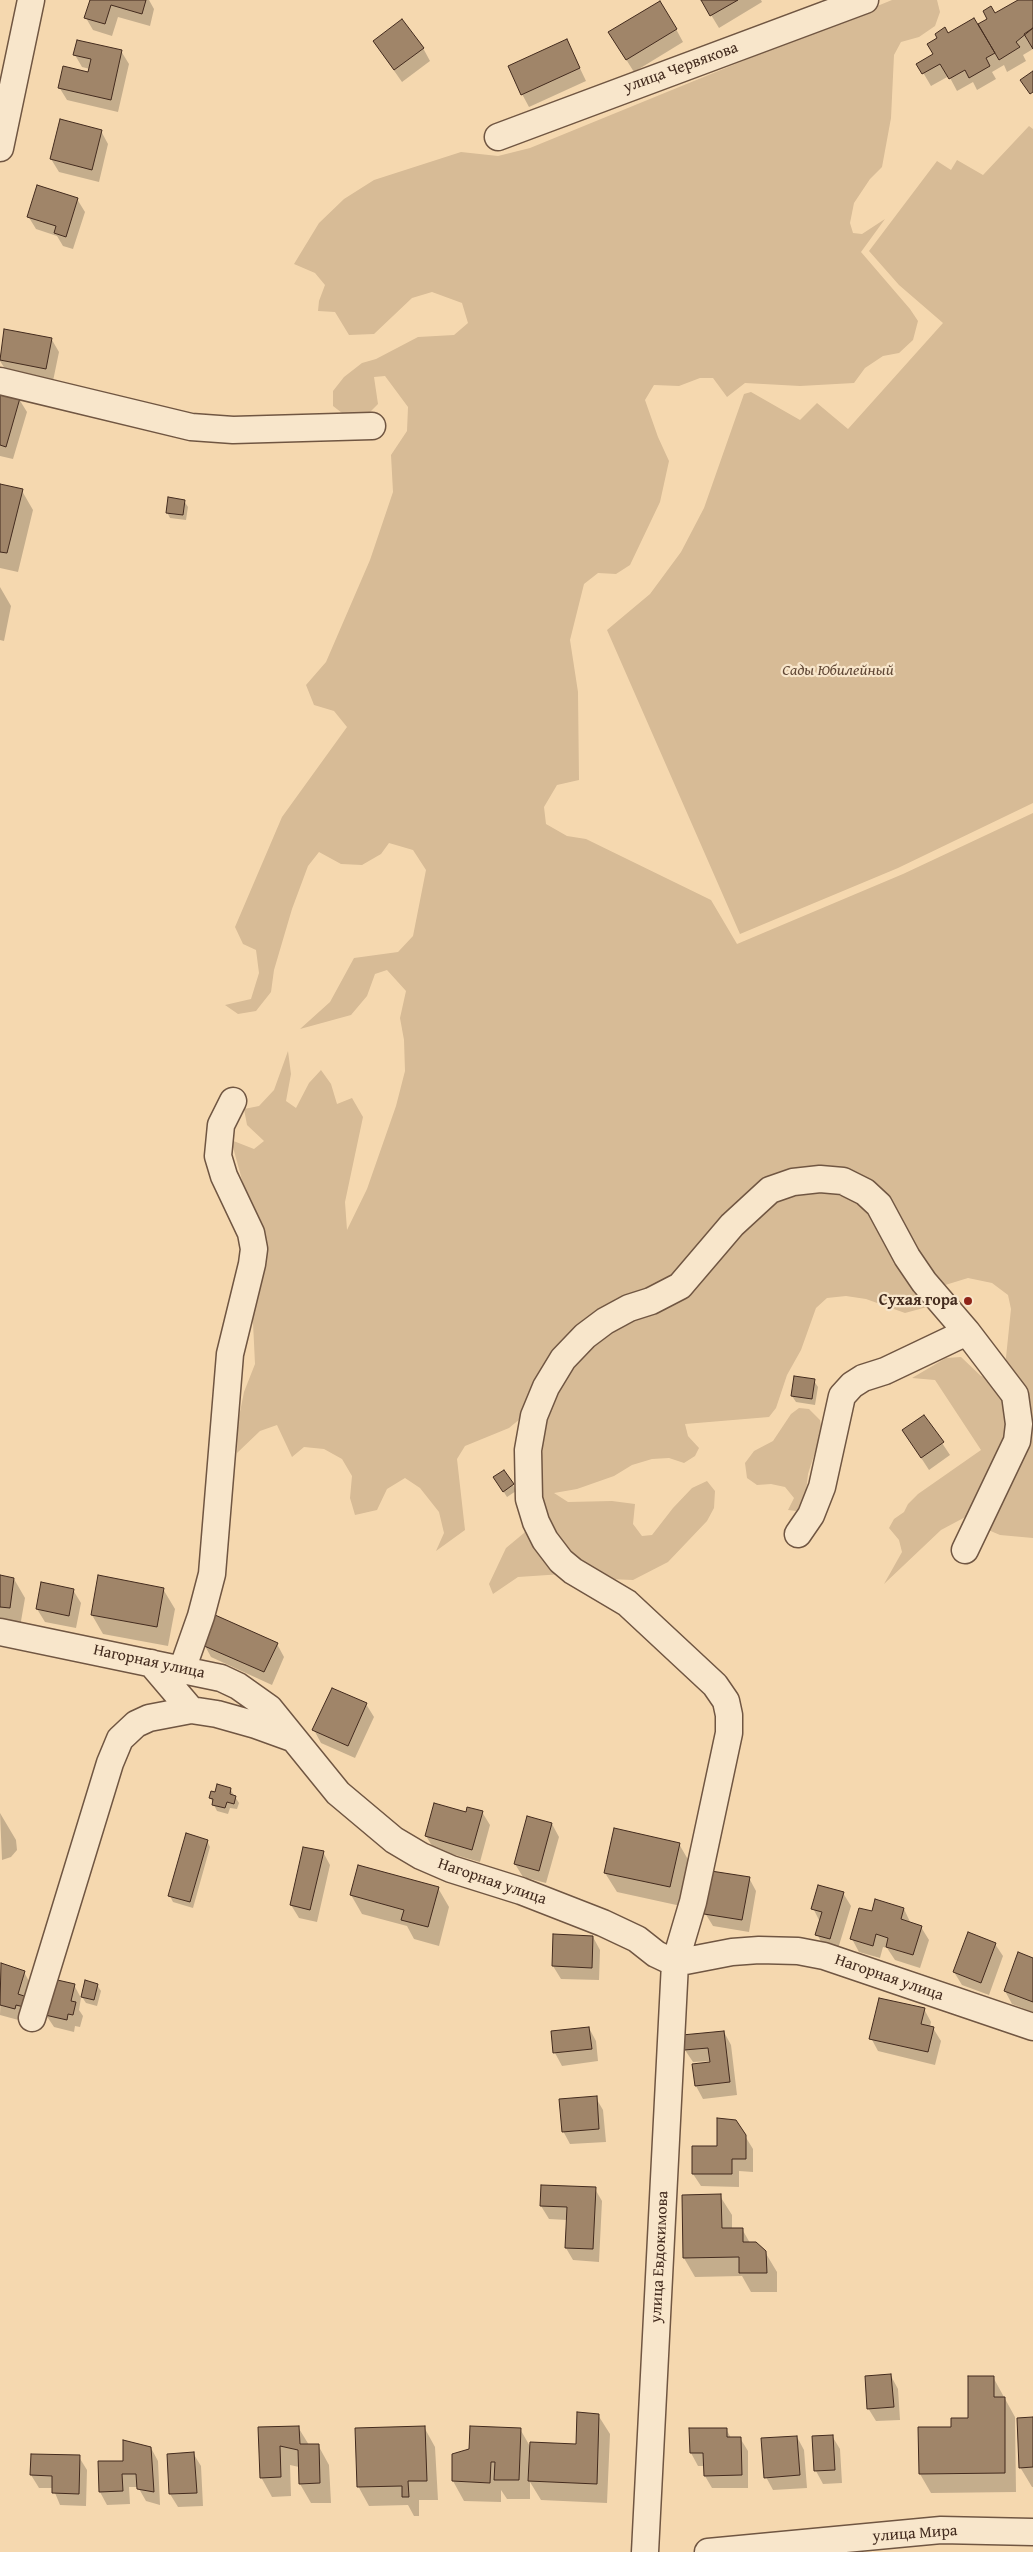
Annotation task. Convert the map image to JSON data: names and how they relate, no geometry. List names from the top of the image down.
{
  "streets": {
    "street": [
      "улица Червякова",
      "Нагорная улица",
      "улица Евдокимова",
      "улица Мира"
    ]
  },
  "crossings": [
    ["Нагорная улица", "улица Евдокимова"]
  ],
  "parks": ["Сады Юбилейный"],
  "places": ["Сухая гора"]
}
